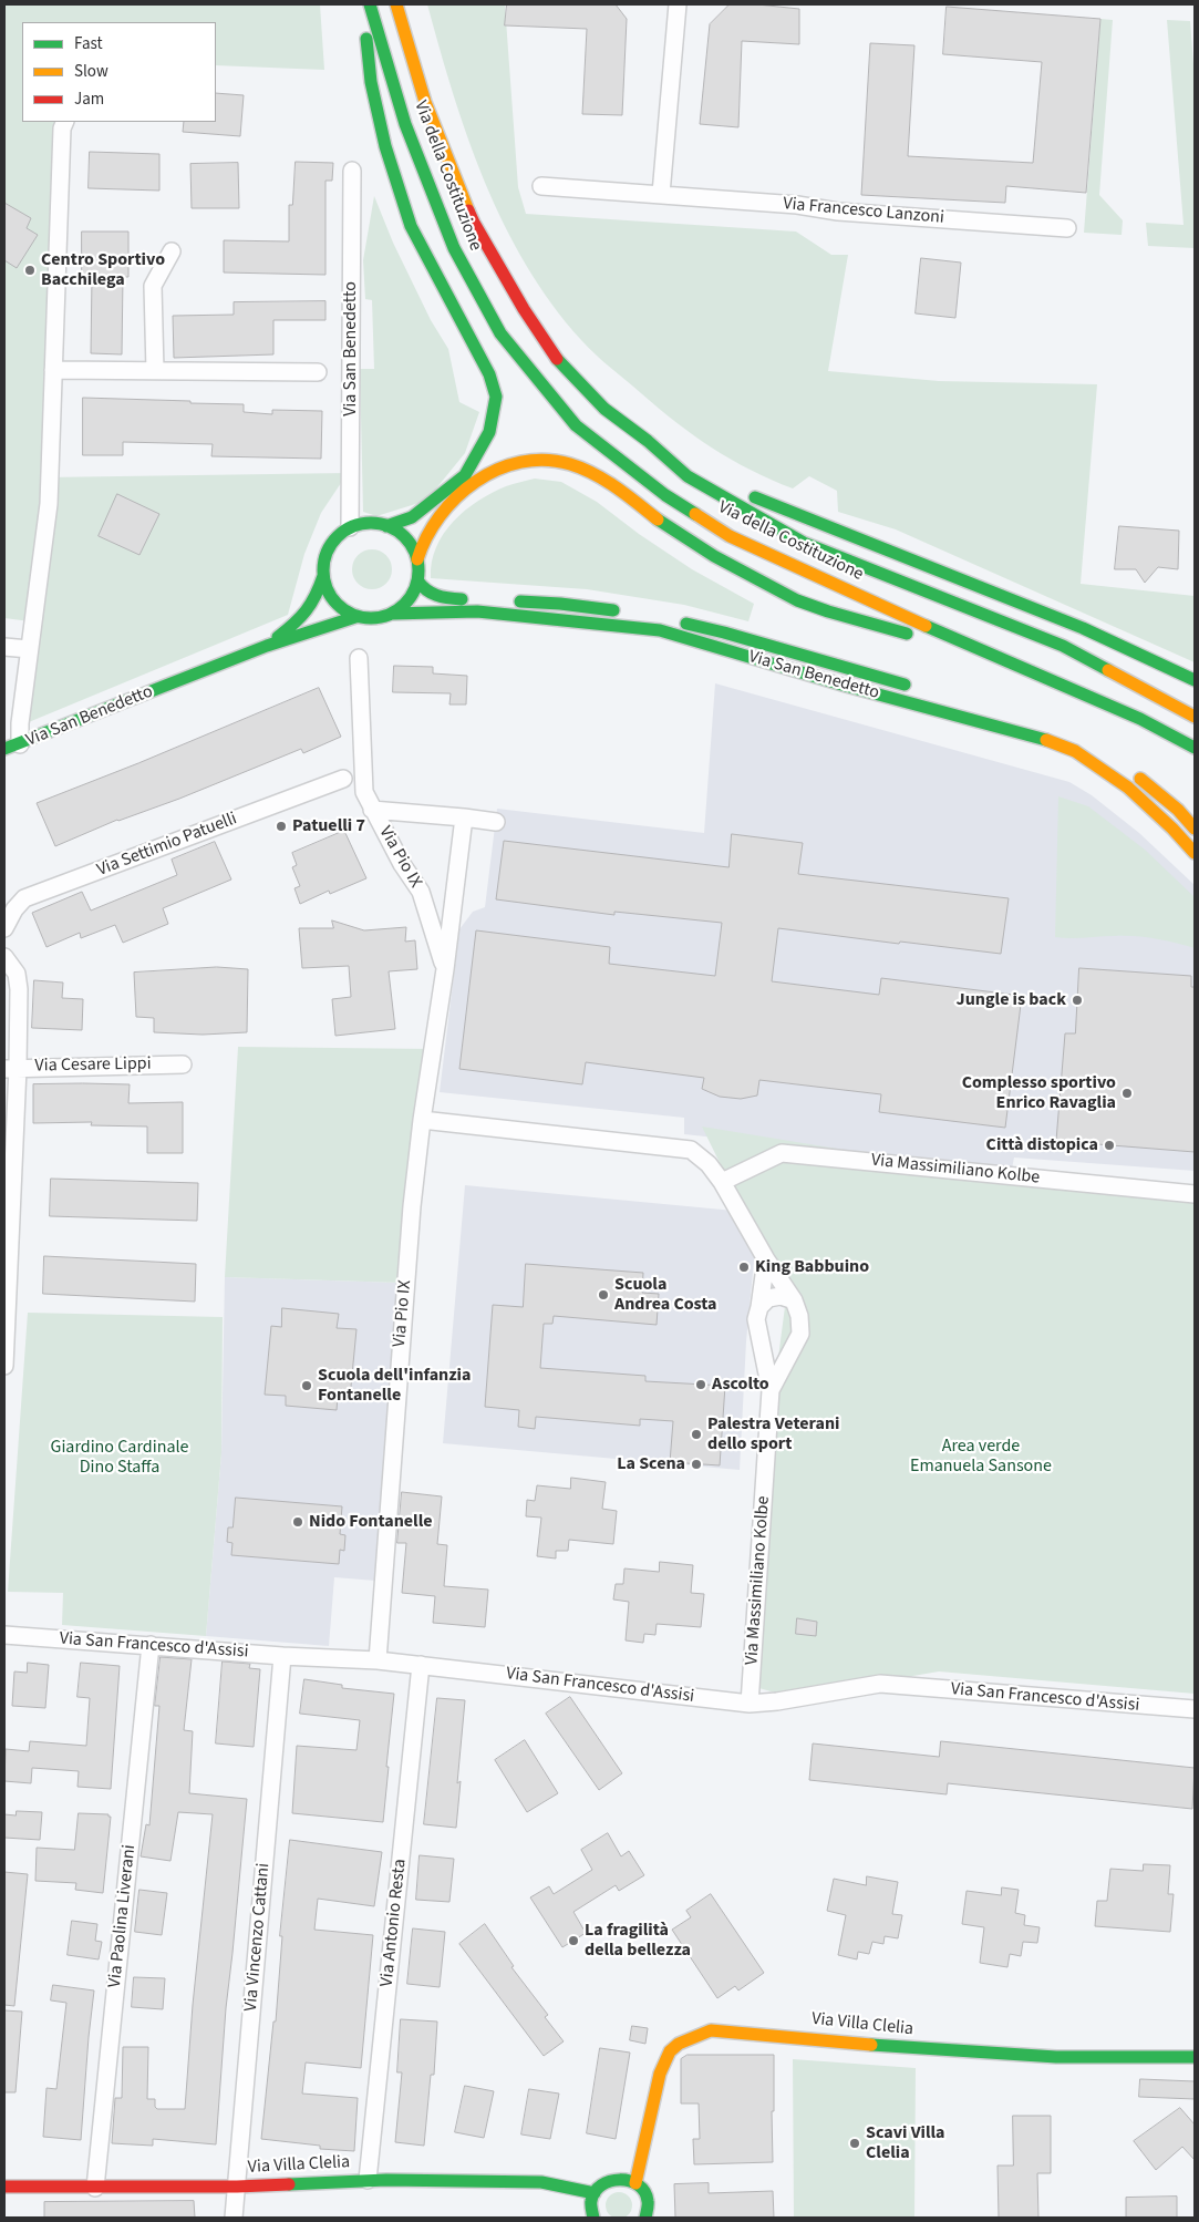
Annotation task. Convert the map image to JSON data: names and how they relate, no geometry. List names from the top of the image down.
{
  "streets": {
    "main road": ["Via della Costituzione", "Via San Benedetto", "Via Villa Clelia"],
    "street": [
      "Via Francesco Lanzoni",
      "Via Settimio Patuelli",
      "Via Pio IX",
      "Via Cesare Lippi",
      "Via Massimiliano Kolbe",
      "Via San Francesco d'Assisi",
      "Via Paolina Liverani",
      "Via Antonio Resta",
      "Via Vincenzo Cattani"
    ]
  },
  "crossings": [
    ["Via Pio IX", "Via Massimiliano Kolbe"],
    ["Via Pio IX", "Via San Francesco d'Assisi"],
    ["Via Massimiliano Kolbe", "Via San Francesco d'Assisi"],
    ["Via San Francesco d'Assisi", "Via Paolina Liverani"],
    ["Via San Francesco d'Assisi", "Via Antonio Resta"],
    ["Via San Francesco d'Assisi", "Via Vincenzo Cattani"],
    ["Via Paolina Liverani", "Via Villa Clelia"],
    ["Via Antonio Resta", "Via Villa Clelia"],
    ["Via Vincenzo Cattani", "Via Villa Clelia"]
  ],
  "parks": ["Area verde Emanuela Sansone", "Giardino Cardinale Dino Staffa"],
  "places": [
    "Centro Sportivo Bacchilega",
    "Patuelli 7",
    "Jungle is back",
    "Complesso sportivo Enrico Ravaglia",
    "Città distopica",
    "King Babbuino",
    "Scuola Andrea Costa",
    "Ascolto",
    "Scuola dell'infanzia Fontanelle",
    "Palestra Veterani dello sport",
    "La Scena",
    "Nido Fontanelle",
    "La fragilità della bellezza",
    "Scavi Villa Clelia"
  ],
  "legend": ["Fast", "Slow", "Jam"]
}
